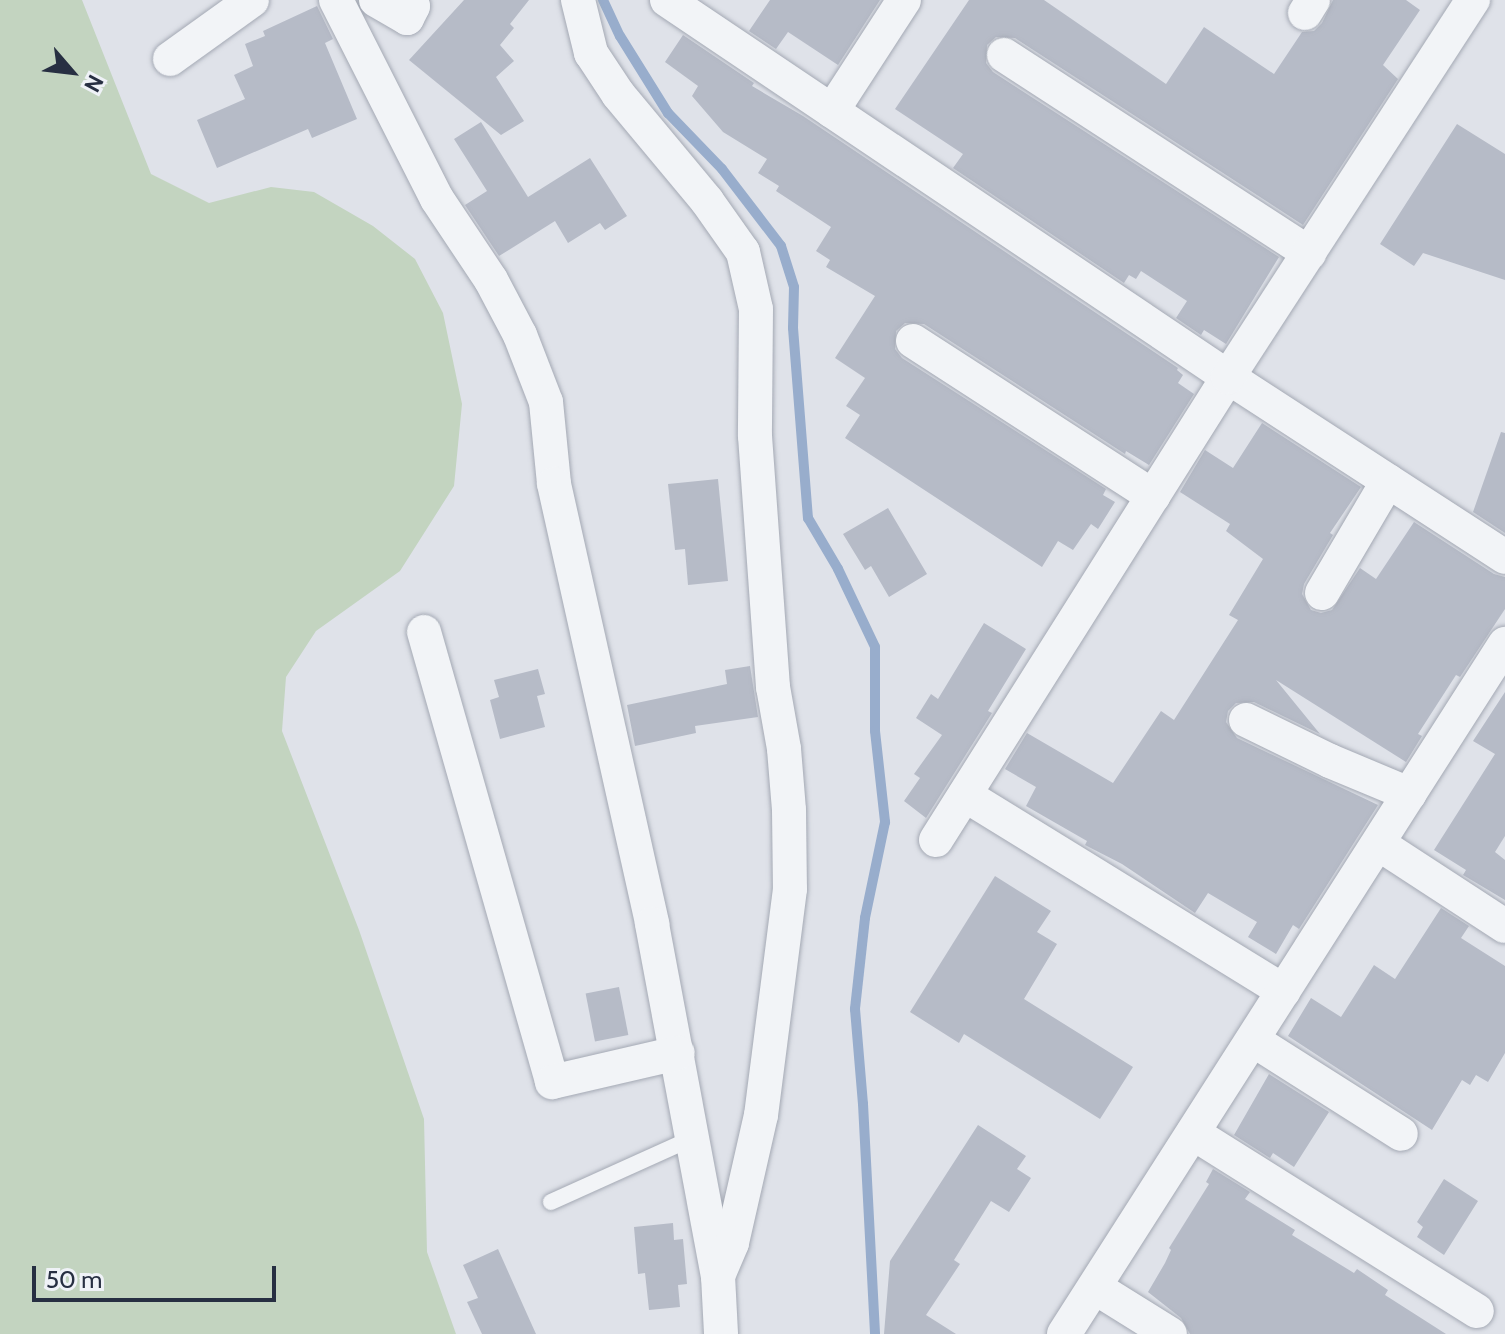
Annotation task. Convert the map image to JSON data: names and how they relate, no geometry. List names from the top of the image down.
{
  "scale_bar": "50 m",
  "north": "bottom right"
}
